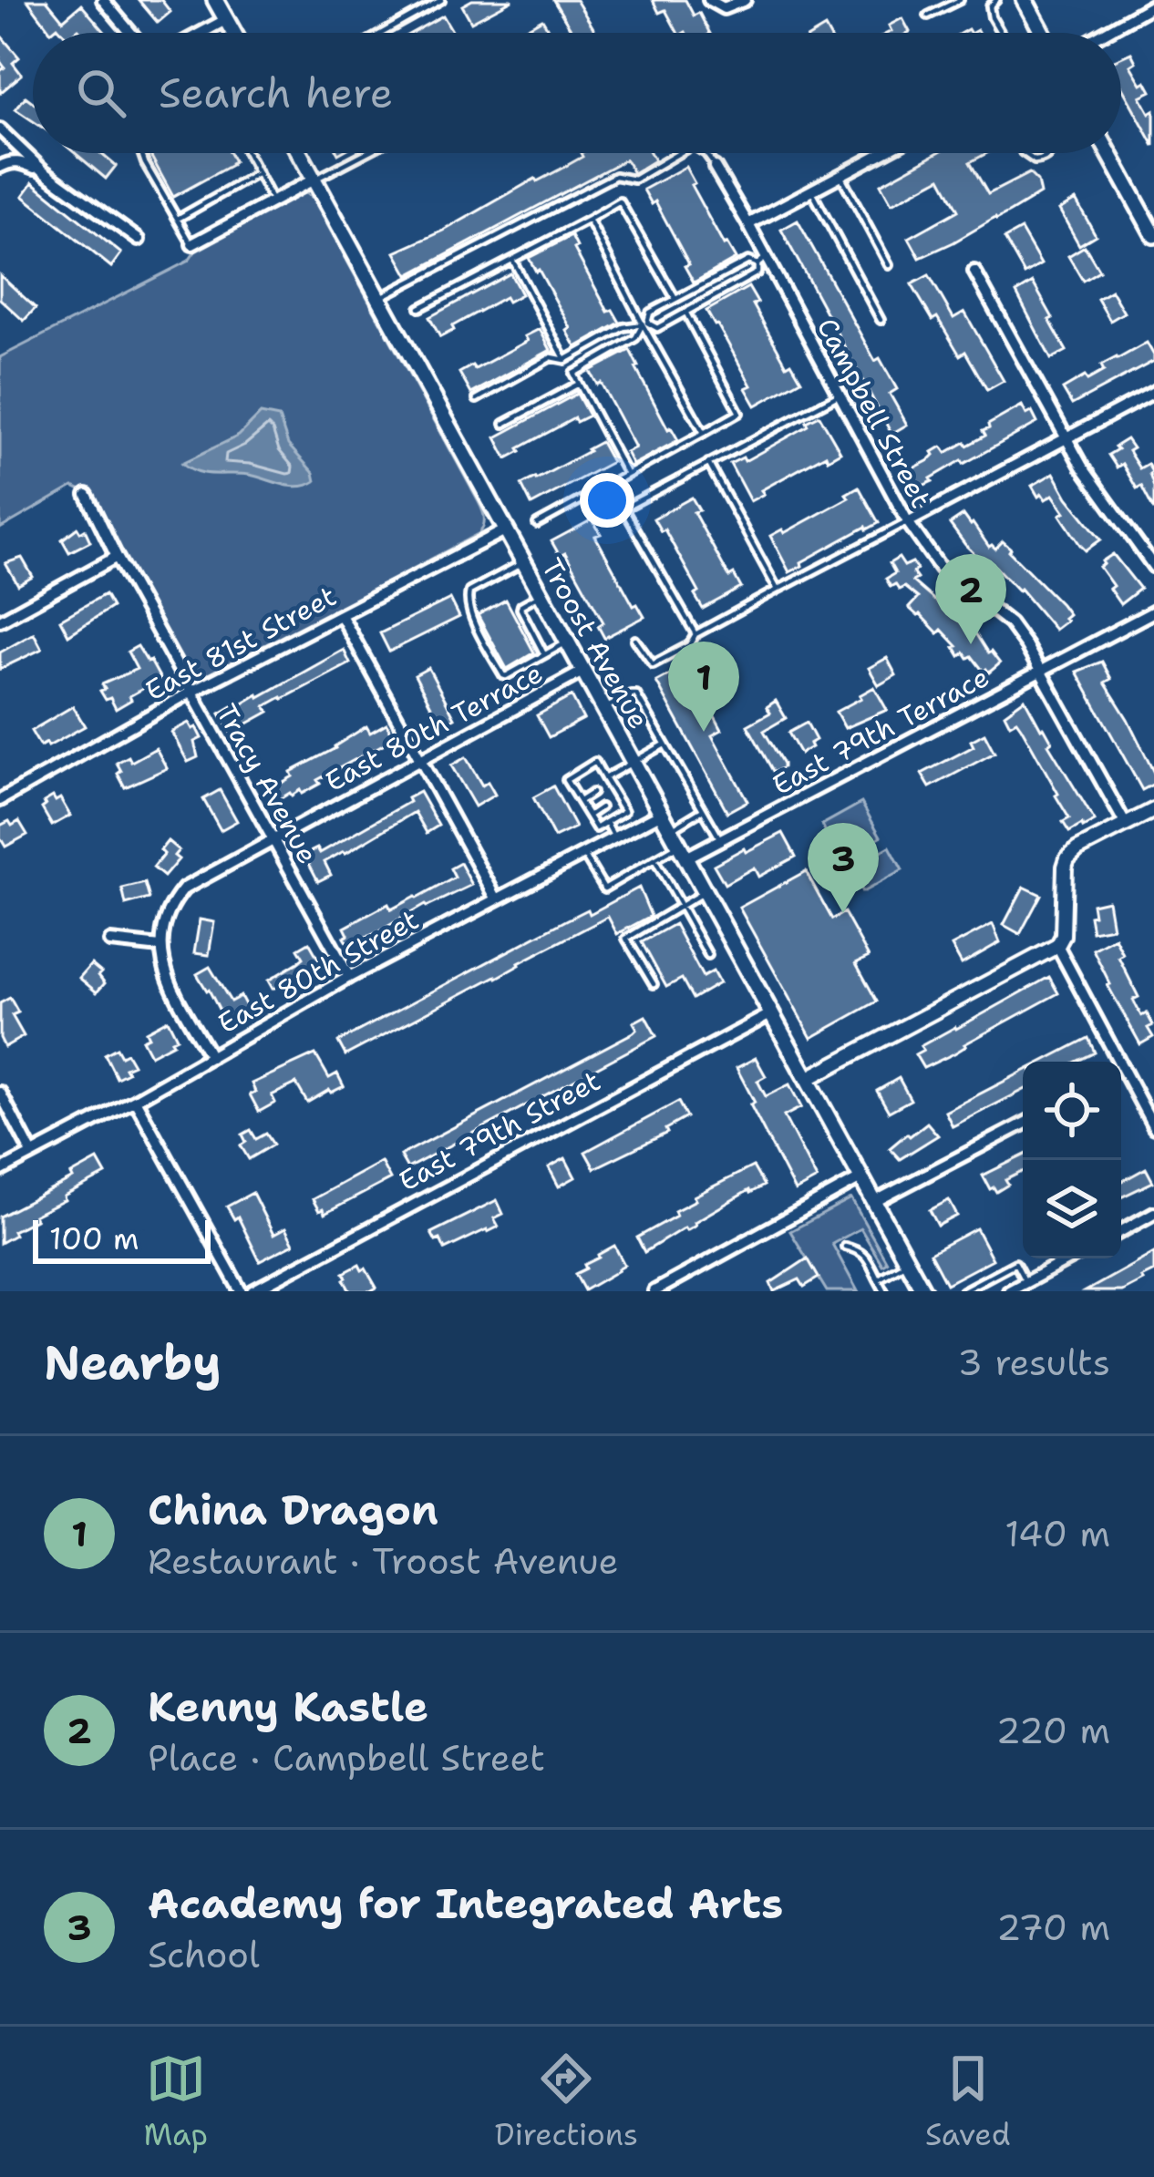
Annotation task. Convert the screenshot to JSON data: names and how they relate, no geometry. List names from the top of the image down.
{
  "streets": {
    "main road": ["Troost Avenue"],
    "street": [
      "Campbell Street",
      "East 81st Street",
      "East 80th Terrace",
      "East 79th Terrace",
      "Tracy Avenue",
      "East 80th Street",
      "East 79th Street"
    ]
  },
  "crossings": [
    ["Campbell Street", "East 79th Terrace"],
    ["East 81st Street", "Troost Avenue"],
    ["East 81st Street", "Tracy Avenue"],
    ["Troost Avenue", "East 80th Terrace"],
    ["Troost Avenue", "East 79th Terrace"],
    ["Troost Avenue", "East 80th Street"],
    ["Troost Avenue", "East 79th Street"],
    ["East 80th Terrace", "Tracy Avenue"],
    ["Tracy Avenue", "East 80th Street"]
  ],
  "scale_bar": "100 m",
  "page": {
    "search": "Search here",
    "pins": ["2", "1", "3"],
    "scale": "100 m",
    "heading": ["Nearby", "3 results"],
    "list": [
      {
        "mark": "1",
        "name": "China Dragon",
        "note": "Restaurant · Troost Avenue",
        "value": "140 m"
      },
      {
        "mark": "2",
        "name": "Kenny Kastle",
        "note": "Place · Campbell Street",
        "value": "220 m"
      },
      {
        "mark": "3",
        "name": "Academy for Integrated Arts",
        "note": "School",
        "value": "270 m"
      }
    ],
    "nav": ["Map", "Directions", "Saved"]
  }
}
